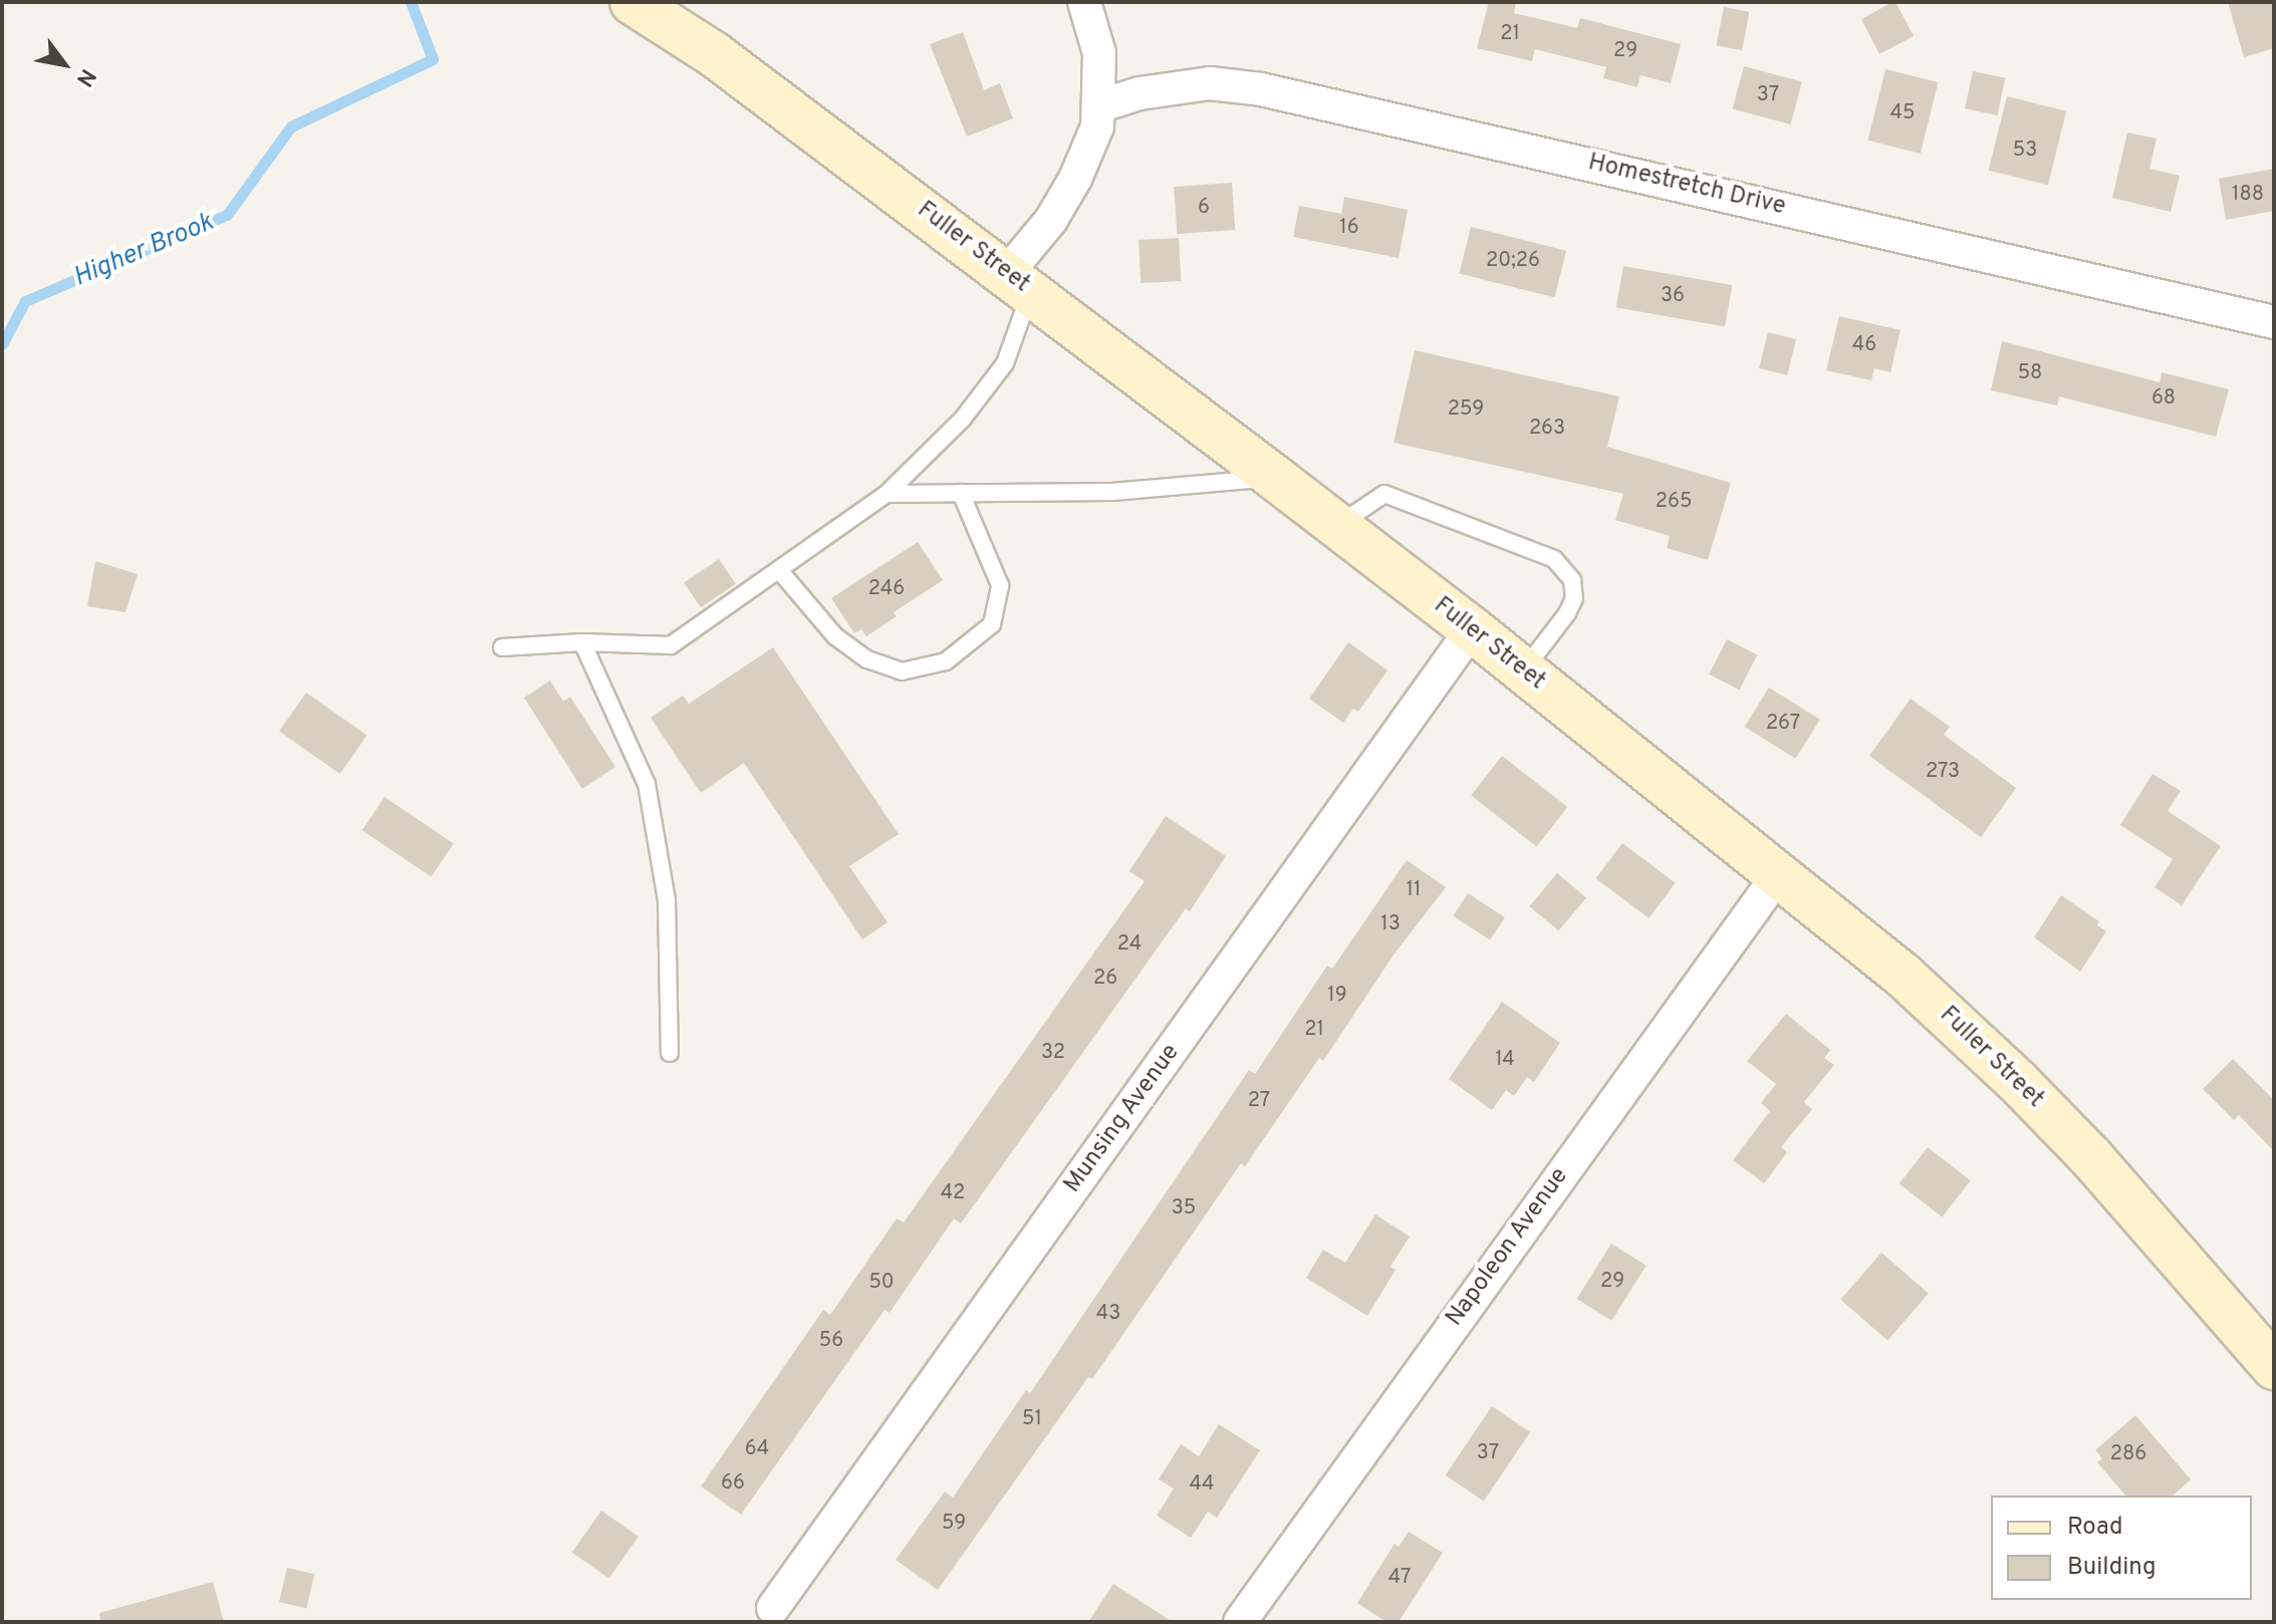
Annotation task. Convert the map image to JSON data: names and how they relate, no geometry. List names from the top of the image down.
{
  "streets": {
    "street": [
      "Homestretch Drive",
      "Fuller Street",
      "Munsing Avenue",
      "Napoleon Avenue"
    ]
  },
  "crossings": [
    ["Fuller Street", "Munsing Avenue"],
    ["Fuller Street", "Napoleon Avenue"]
  ],
  "water": ["Higher Brook"],
  "house_numbers": [
    "21",
    "29",
    "37",
    "45",
    "53",
    "188",
    "6",
    "16",
    "20;26",
    "36",
    "46",
    "58",
    "68",
    "259",
    "263",
    "265",
    "246",
    "267",
    "273",
    "11",
    "13",
    "24",
    "26",
    "19",
    "21",
    "32",
    "14",
    "27",
    "42",
    "35",
    "29",
    "50",
    "43",
    "56",
    "51",
    "64",
    "37",
    "286",
    "66",
    "44",
    "59",
    "47"
  ],
  "legend": ["Road", "Building"],
  "north": "bottom right"
}
